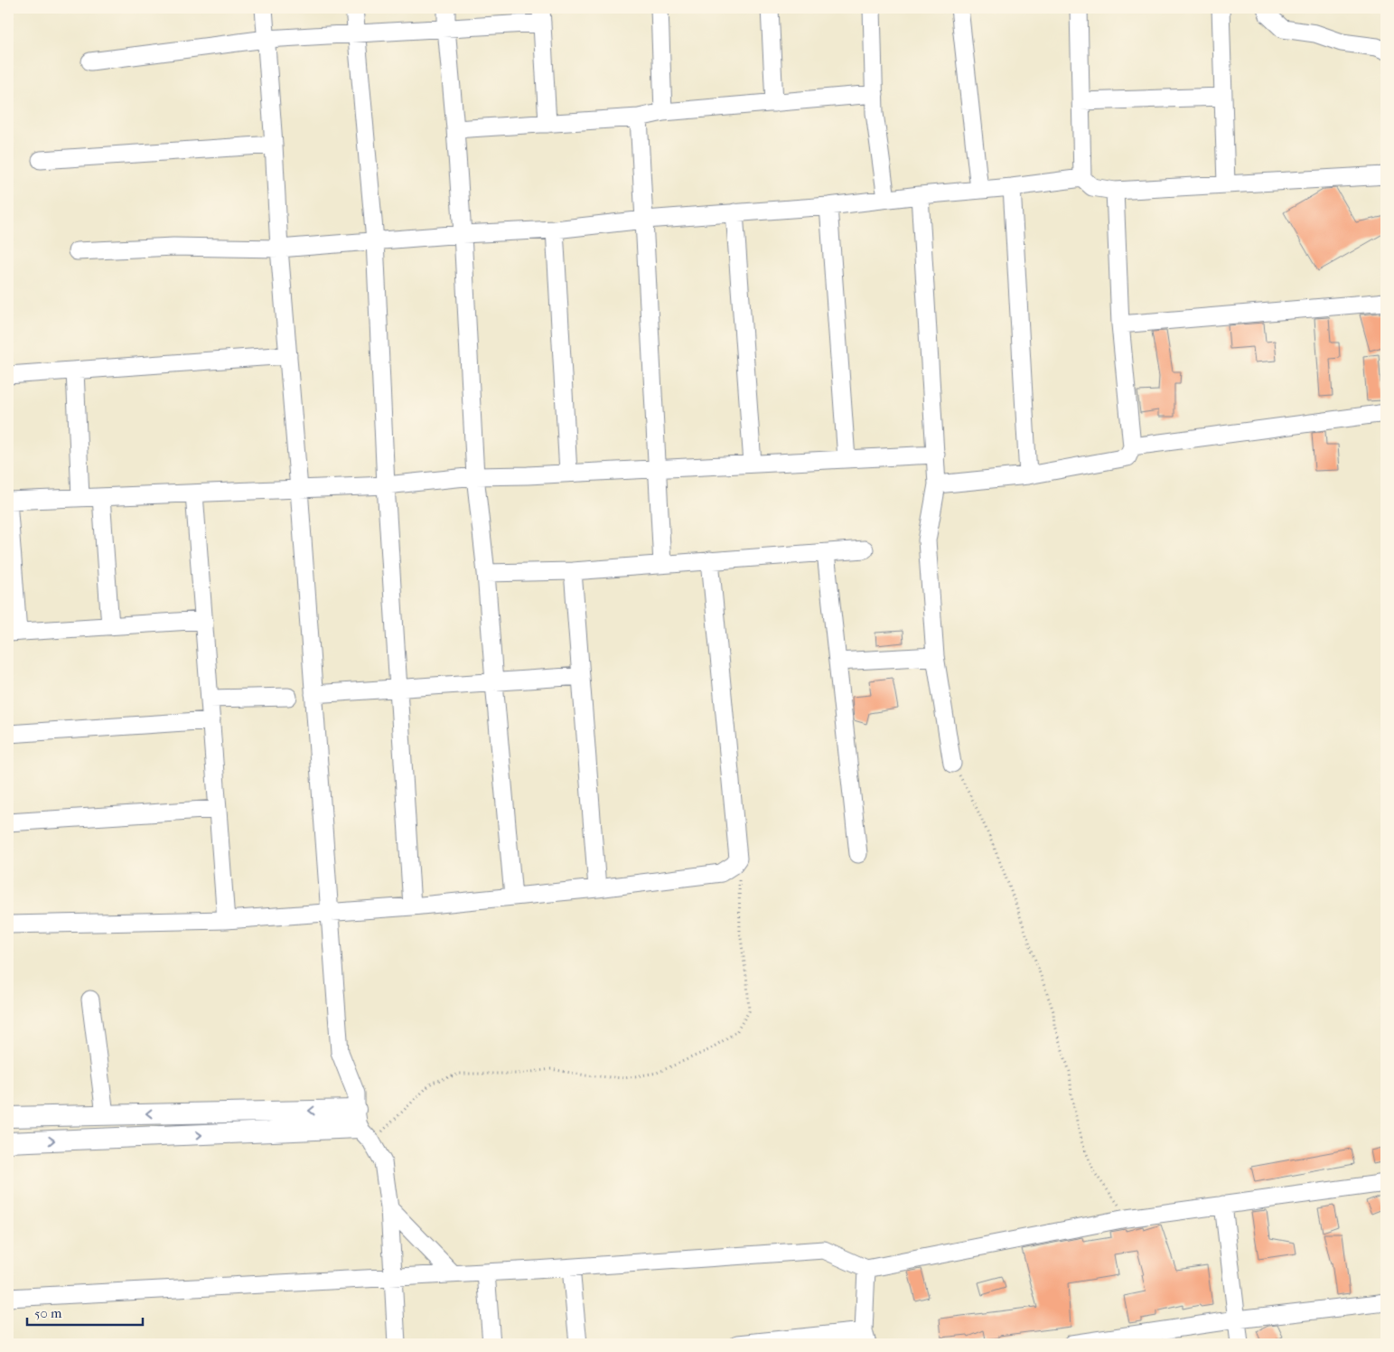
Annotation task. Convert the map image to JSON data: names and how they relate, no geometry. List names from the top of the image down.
{
  "scale_bar": "50 m"
}
